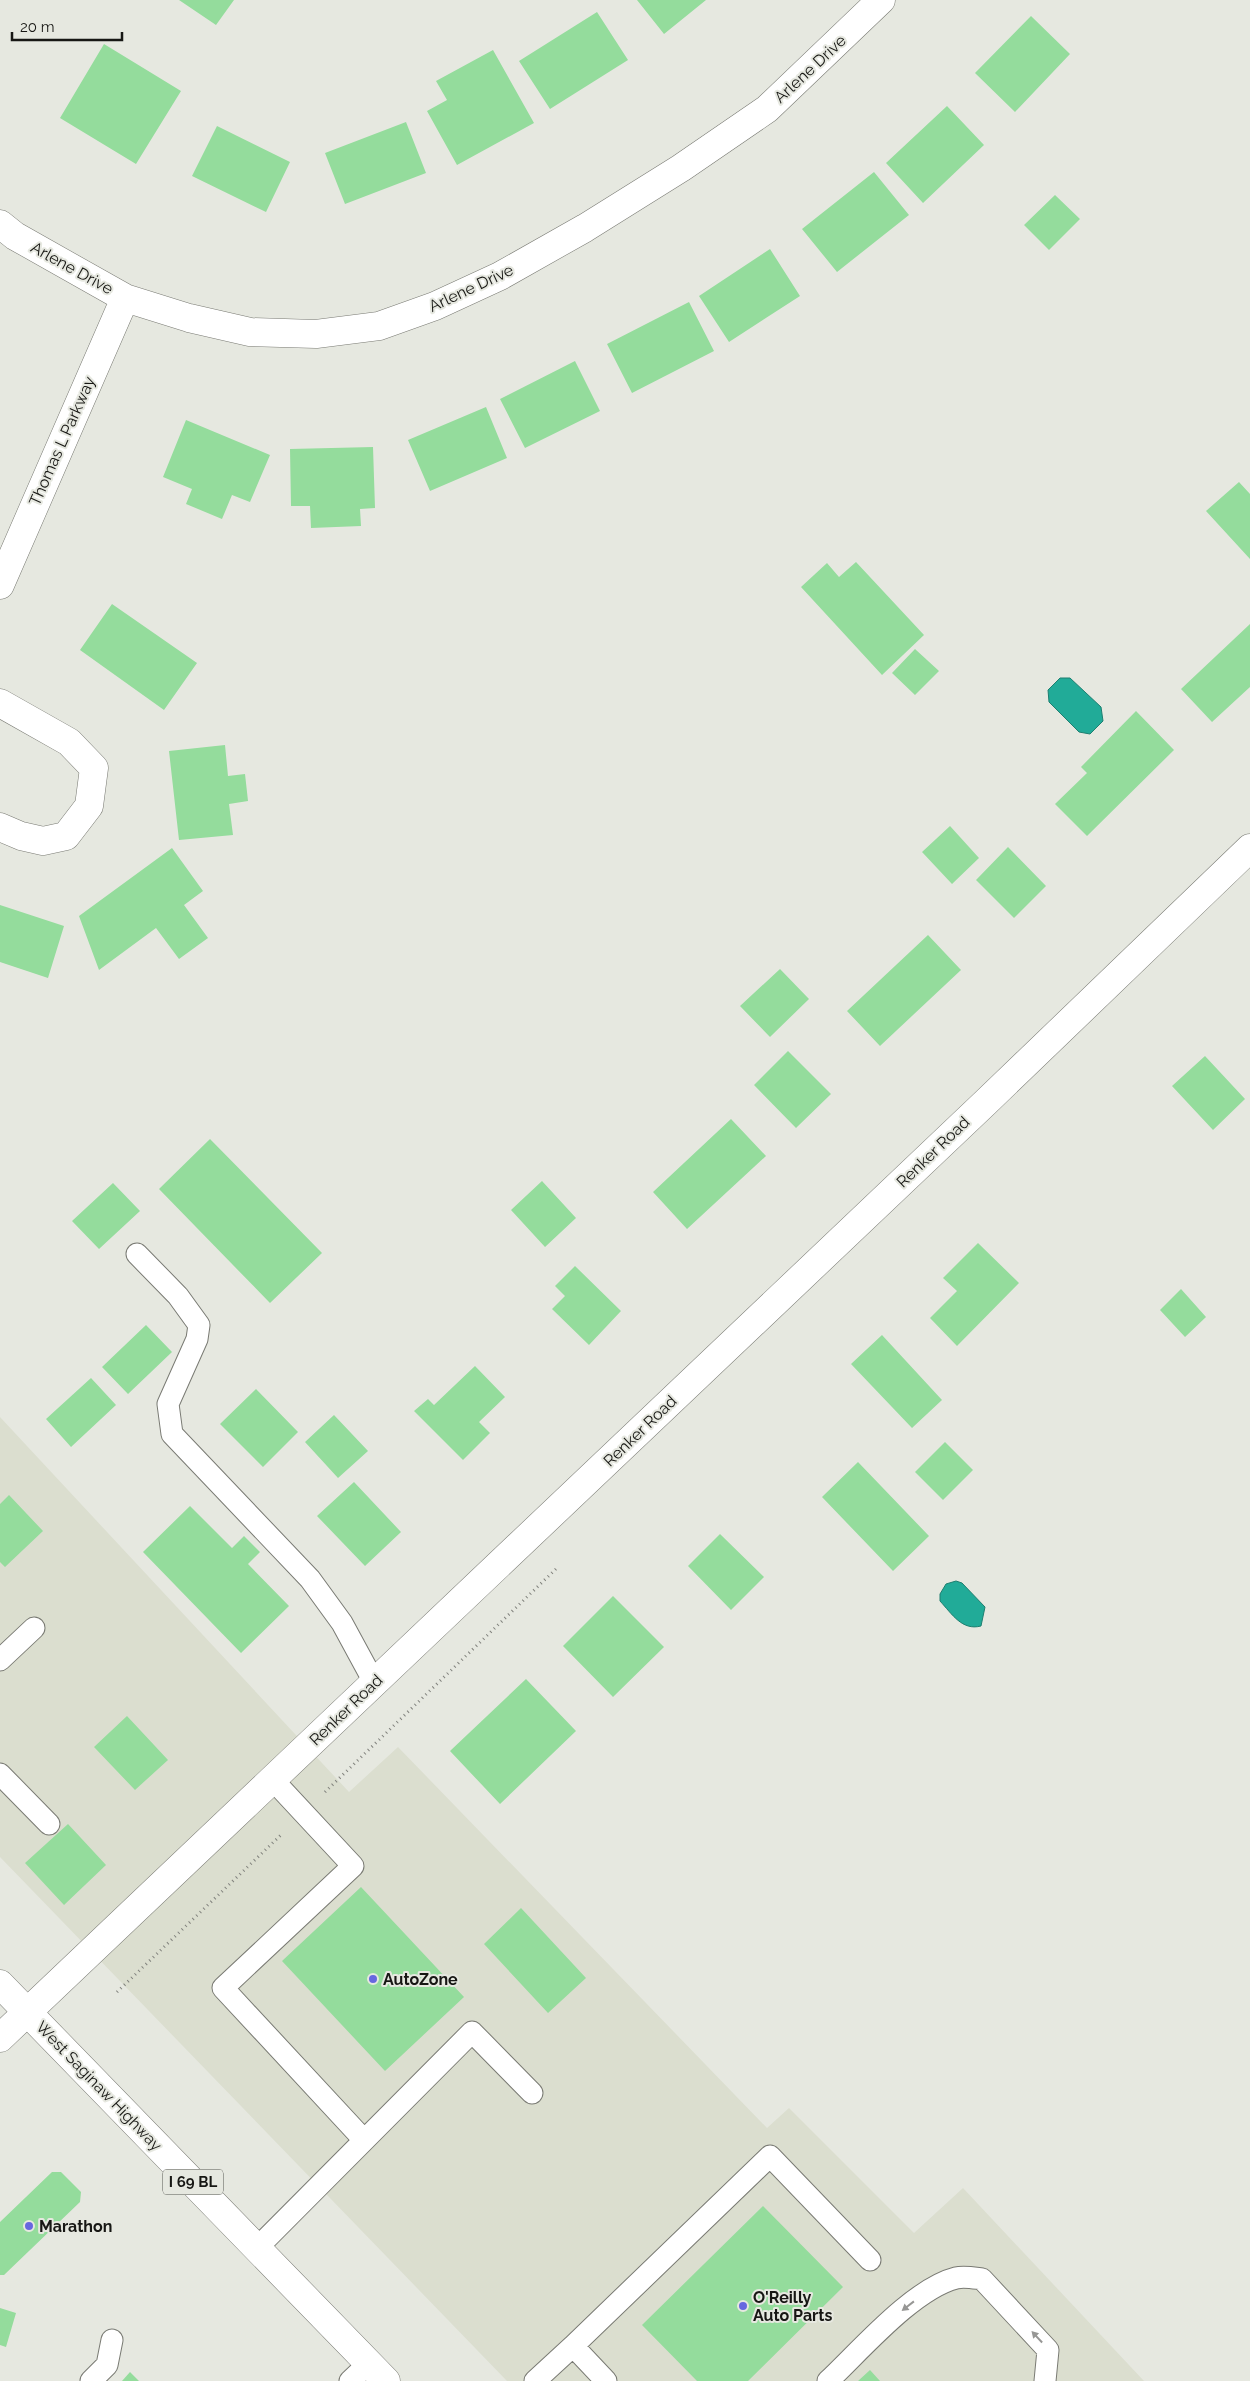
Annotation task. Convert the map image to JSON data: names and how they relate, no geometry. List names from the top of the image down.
{
  "streets": {
    "street": [
      "Arlene Drive",
      "Thomas L Parkway",
      "Renker Road",
      "West Saginaw Highway",
      "I 69 BL"
    ]
  },
  "crossings": [
    ["Arlene Drive", "Thomas L Parkway"],
    ["Renker Road", "West Saginaw Highway"]
  ],
  "places": ["AutoZone", "Marathon", "O'Reilly Auto Parts"],
  "scale_bar": "20 m"
}
